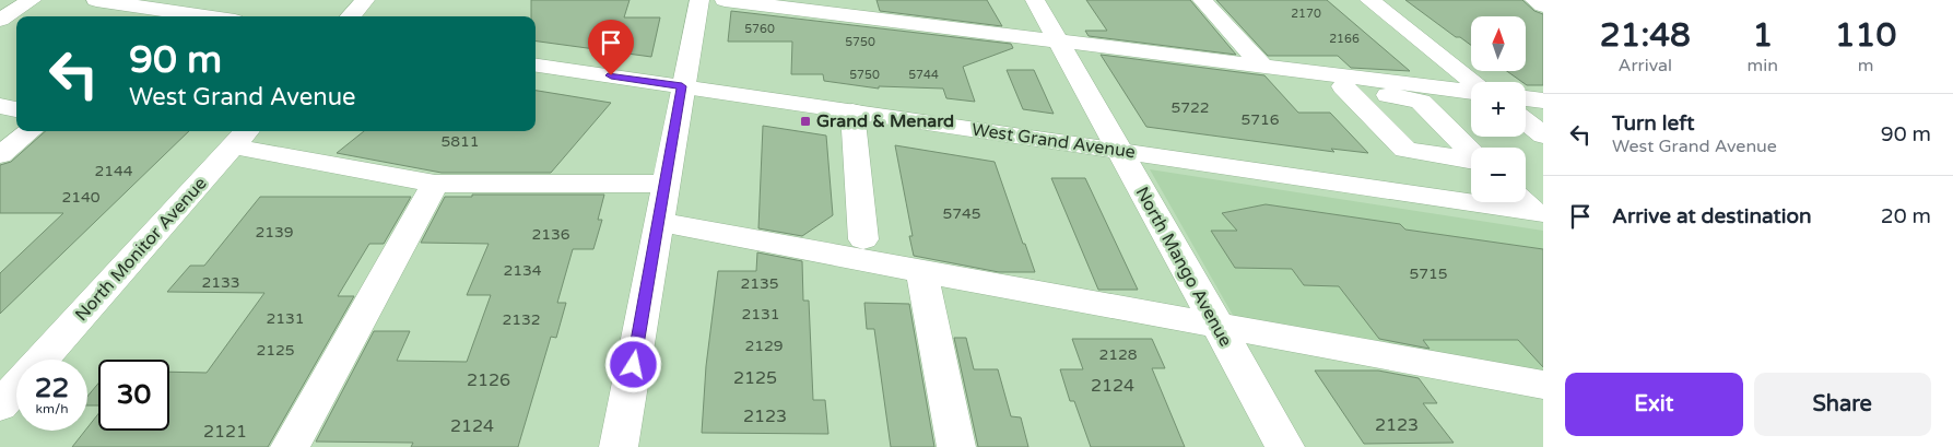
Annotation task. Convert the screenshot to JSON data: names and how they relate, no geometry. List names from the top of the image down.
{
  "streets": {
    "street": ["West Grand Avenue", "North Monitor Avenue", "North Mango Avenue"]
  },
  "crossings": [
    ["West Grand Avenue", "North Mango Avenue"]
  ],
  "places": {
    "transit": ["Grand & Menard"]
  },
  "house_numbers": [
    "2170",
    "5760",
    "2166",
    "5750",
    "5750",
    "5744",
    "5722",
    "5716",
    "5811",
    "2144",
    "2140",
    "5745",
    "2139",
    "2136",
    "2134",
    "5715",
    "2133",
    "2135",
    "2131",
    "2131",
    "2132",
    "2129",
    "2125",
    "2128",
    "2125",
    "2126",
    "2124",
    "2123",
    "2123",
    "2124",
    "2121"
  ],
  "north": "top",
  "page": {
    "eta": [
      "21:48",
      "Arrival",
      "1",
      "min",
      "110",
      "m"
    ],
    "map_buttons": ["+", "−"],
    "turn": ["90 m", "West Grand Avenue"],
    "list": [
      {
        "name": "Turn left",
        "note": "West Grand Avenue",
        "value": "90 m"
      },
      {
        "name": "Arrive at destination",
        "value": "20 m"
      }
    ],
    "speed": "22 km/h",
    "limit": "30",
    "buttons": ["Exit", "Share"]
  }
}
